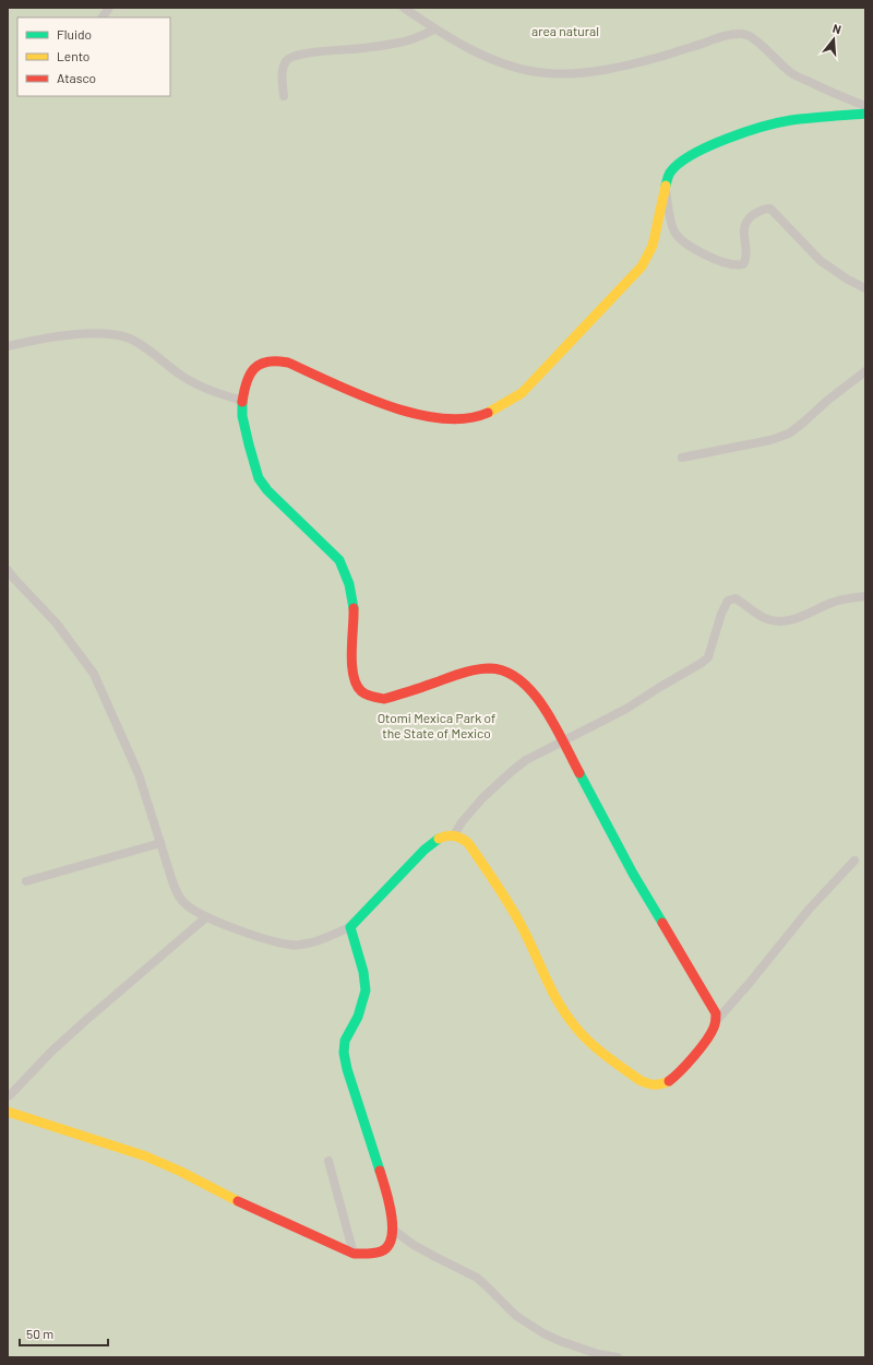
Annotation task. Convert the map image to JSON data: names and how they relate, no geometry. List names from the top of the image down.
{
  "parks": ["area natural", "Otomi Mexica Park of the State of Mexico"],
  "legend": ["Fluido", "Lento", "Atasco"],
  "scale_bar": "50 m",
  "north": "top"
}
